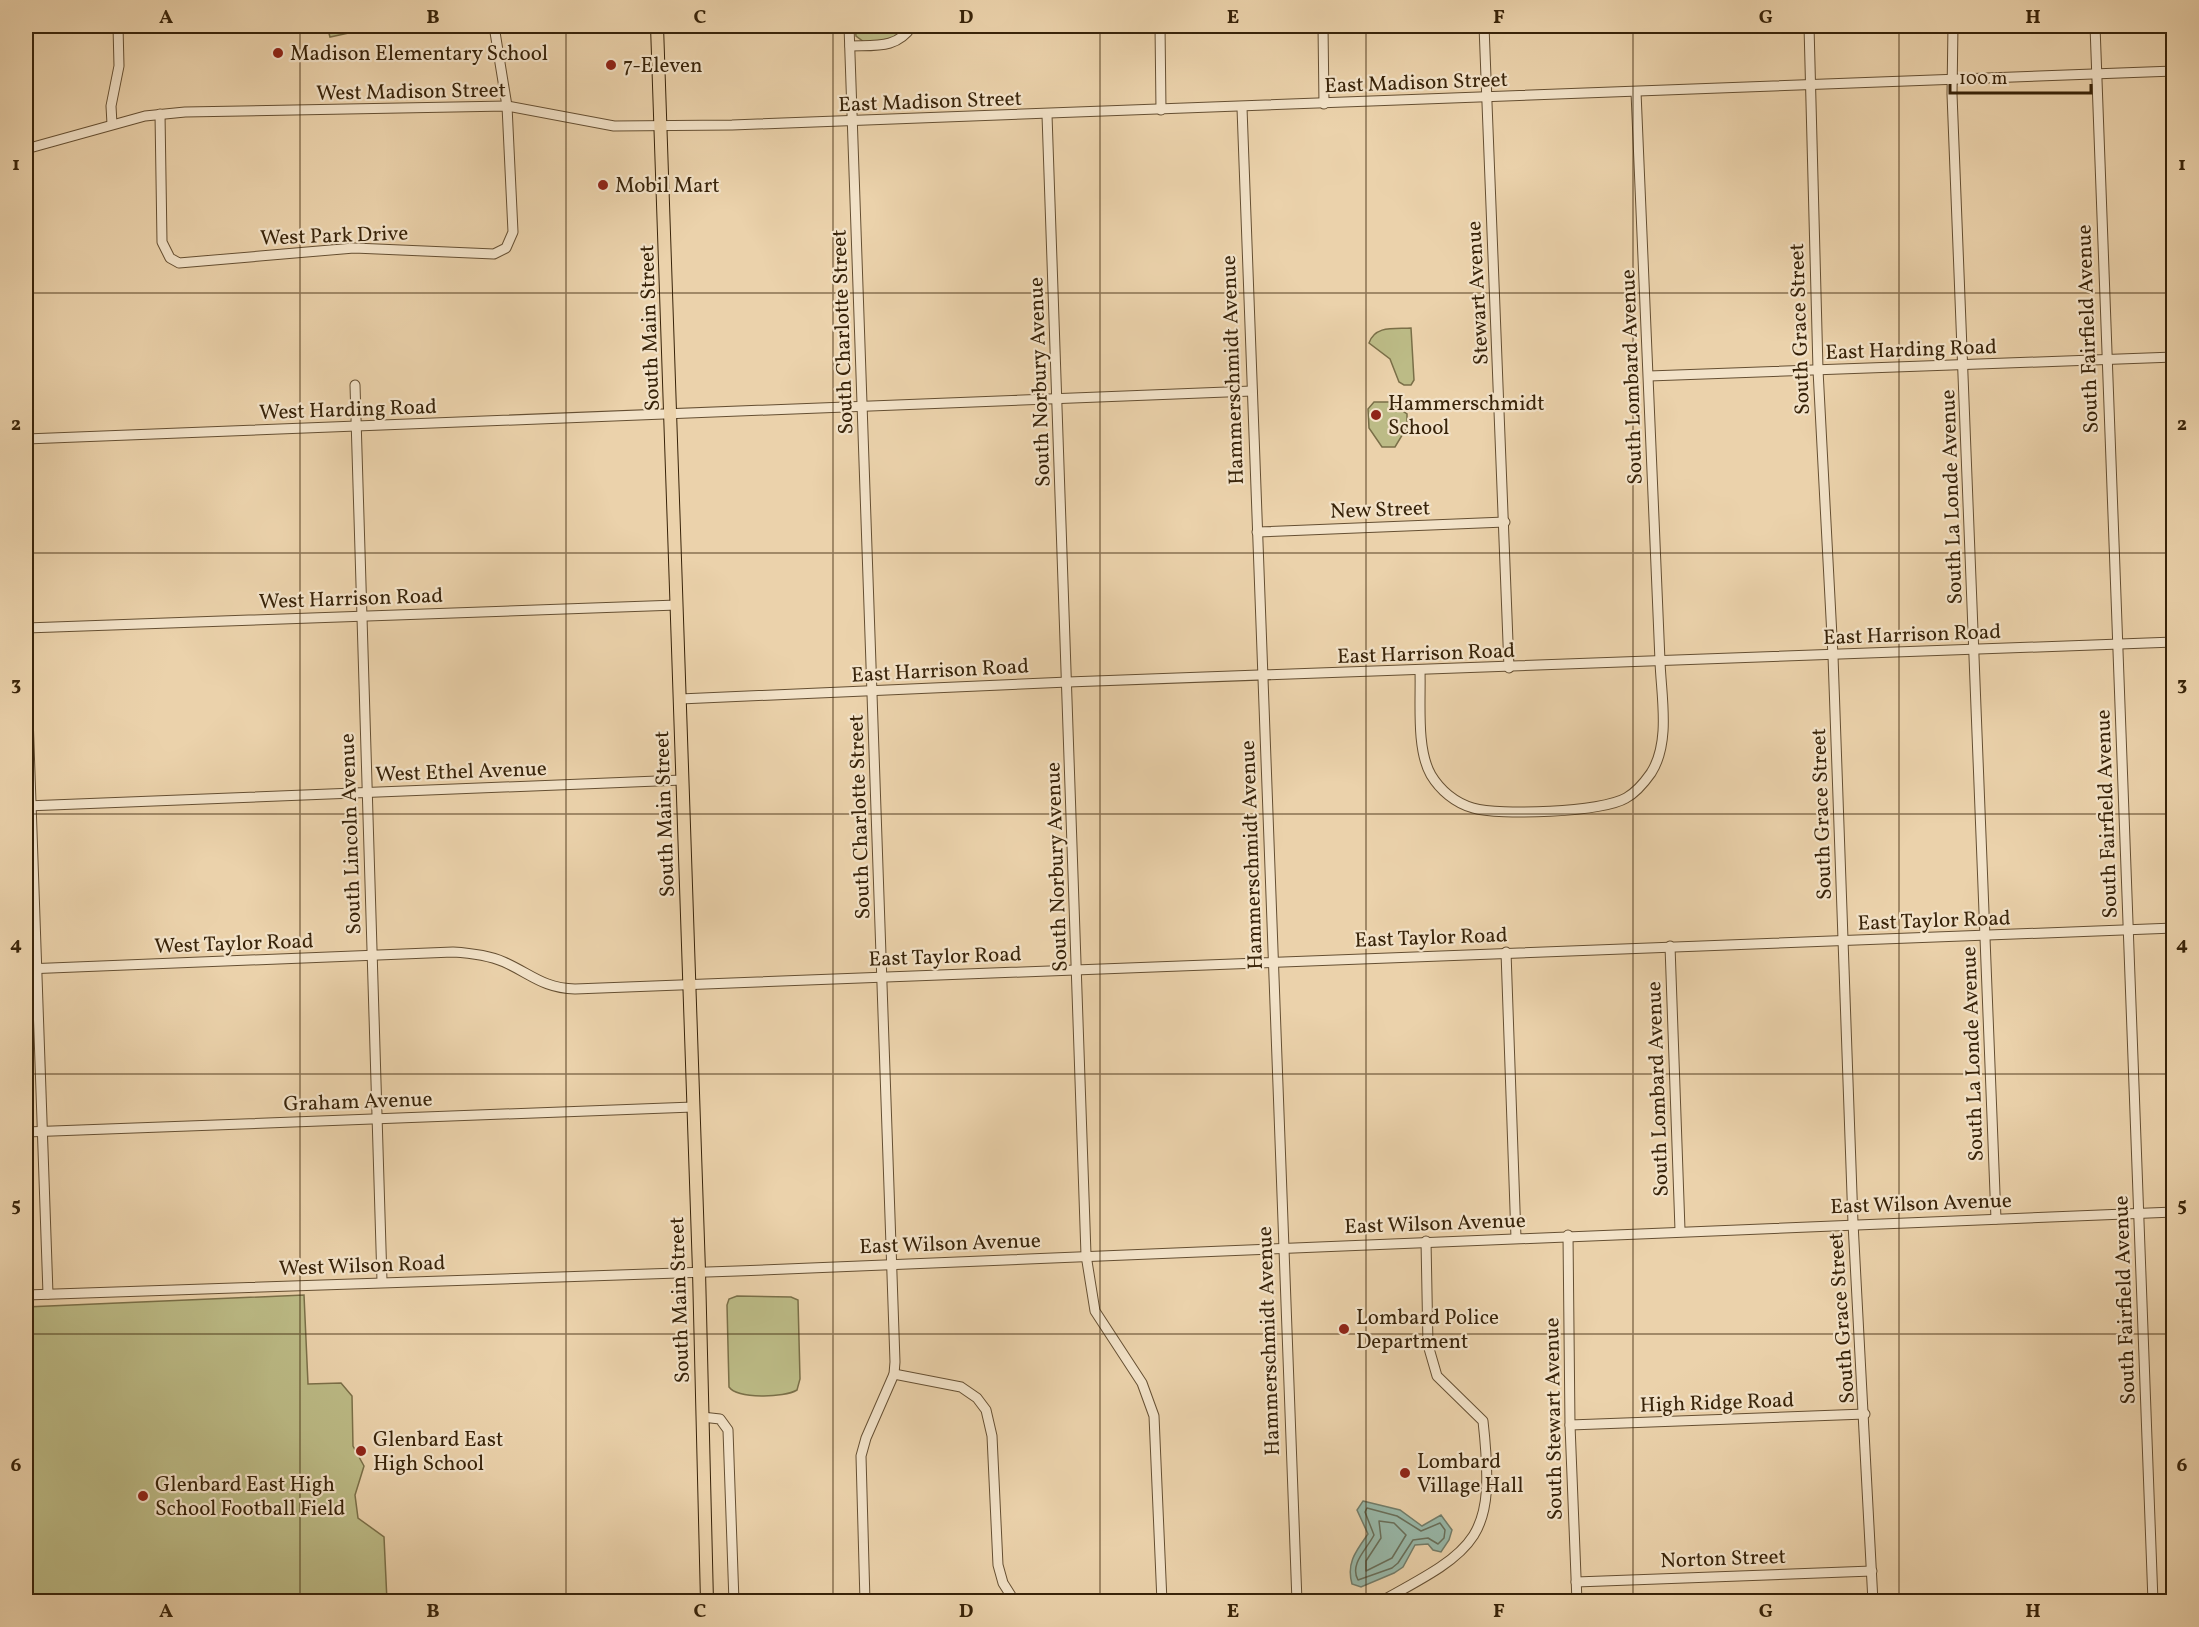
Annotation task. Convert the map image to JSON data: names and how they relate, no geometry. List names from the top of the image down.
{
  "streets": {
    "main road": ["South Main Street"],
    "street": [
      "East Madison Street",
      "West Madison Street",
      "West Park Drive",
      "Stewart Avenue",
      "South Grace Street",
      "South Fairfield Avenue",
      "South Charlotte Street",
      "East Harding Road",
      "Hammerschmidt Avenue",
      "South Lombard Avenue",
      "South Norbury Avenue",
      "West Harding Road",
      "South La Londe Avenue",
      "New Street",
      "West Harrison Road",
      "East Harrison Road",
      "West Ethel Avenue",
      "South Lincoln Avenue",
      "East Taylor Road",
      "West Taylor Road",
      "Graham Avenue",
      "East Wilson Avenue",
      "West Wilson Road",
      "High Ridge Road",
      "South Stewart Avenue",
      "Norton Street"
    ]
  },
  "crossings": [
    ["East Madison Street", "West Madison Street"],
    ["East Madison Street", "Stewart Avenue"],
    ["East Madison Street", "South Main Street"],
    ["East Madison Street", "South Grace Street"],
    ["East Madison Street", "South Fairfield Avenue"],
    ["East Madison Street", "South Charlotte Street"],
    ["East Madison Street", "Hammerschmidt Avenue"],
    ["East Madison Street", "South Lombard Avenue"],
    ["East Madison Street", "South Norbury Avenue"],
    ["East Madison Street", "South La Londe Avenue"],
    ["West Madison Street", "West Park Drive"],
    ["West Madison Street", "South Main Street"],
    ["Stewart Avenue", "New Street"],
    ["Stewart Avenue", "East Harrison Road"],
    ["South Main Street", "West Harding Road"],
    ["South Main Street", "West Harrison Road"],
    ["South Main Street", "East Harrison Road"],
    ["South Main Street", "West Ethel Avenue"],
    ["South Main Street", "East Taylor Road"],
    ["South Main Street", "West Taylor Road"],
    ["South Main Street", "Graham Avenue"],
    ["South Main Street", "East Wilson Avenue"],
    ["South Main Street", "West Wilson Road"],
    ["South Grace Street", "East Harding Road"],
    ["South Grace Street", "East Harrison Road"],
    ["South Grace Street", "East Taylor Road"],
    ["South Grace Street", "East Wilson Avenue"],
    ["South Grace Street", "High Ridge Road"],
    ["South Grace Street", "Norton Street"],
    ["South Fairfield Avenue", "East Harding Road"],
    ["South Fairfield Avenue", "East Harrison Road"],
    ["South Fairfield Avenue", "East Taylor Road"],
    ["South Fairfield Avenue", "East Wilson Avenue"],
    ["South Charlotte Street", "East Harrison Road"],
    ["South Charlotte Street", "East Taylor Road"],
    ["South Charlotte Street", "East Wilson Avenue"],
    ["East Harding Road", "South Lombard Avenue"],
    ["East Harding Road", "South La Londe Avenue"],
    ["Hammerschmidt Avenue", "New Street"],
    ["Hammerschmidt Avenue", "East Harrison Road"],
    ["Hammerschmidt Avenue", "East Taylor Road"],
    ["Hammerschmidt Avenue", "East Wilson Avenue"],
    ["South Lombard Avenue", "East Harrison Road"],
    ["South Lombard Avenue", "East Taylor Road"],
    ["South Lombard Avenue", "East Wilson Avenue"],
    ["South Norbury Avenue", "East Harrison Road"],
    ["South Norbury Avenue", "East Taylor Road"],
    ["South Norbury Avenue", "East Wilson Avenue"],
    ["West Harding Road", "South Lincoln Avenue"],
    ["South La Londe Avenue", "East Harrison Road"],
    ["South La Londe Avenue", "East Taylor Road"],
    ["South La Londe Avenue", "East Wilson Avenue"],
    ["West Harrison Road", "South Lincoln Avenue"],
    ["West Ethel Avenue", "South Lincoln Avenue"],
    ["South Lincoln Avenue", "West Taylor Road"],
    ["South Lincoln Avenue", "Graham Avenue"],
    ["South Lincoln Avenue", "West Wilson Road"],
    ["East Taylor Road", "West Taylor Road"],
    ["East Wilson Avenue", "West Wilson Road"],
    ["East Wilson Avenue", "South Stewart Avenue"],
    ["High Ridge Road", "South Stewart Avenue"],
    ["South Stewart Avenue", "Norton Street"]
  ],
  "places": [
    "Madison Elementary School",
    "7-Eleven",
    "Mobil Mart",
    "Hammerschmidt School",
    "Lombard Police Department",
    "Glenbard East High School",
    "Lombard Village Hall",
    "Glenbard East High School Football Field"
  ],
  "scale_bar": "100 m",
  "grid": {
    "columns": [
      "A",
      "B",
      "C",
      "D",
      "E",
      "F",
      "G",
      "H"
    ],
    "rows": [
      "1",
      "2",
      "3",
      "4",
      "5",
      "6"
    ]
  }
}
